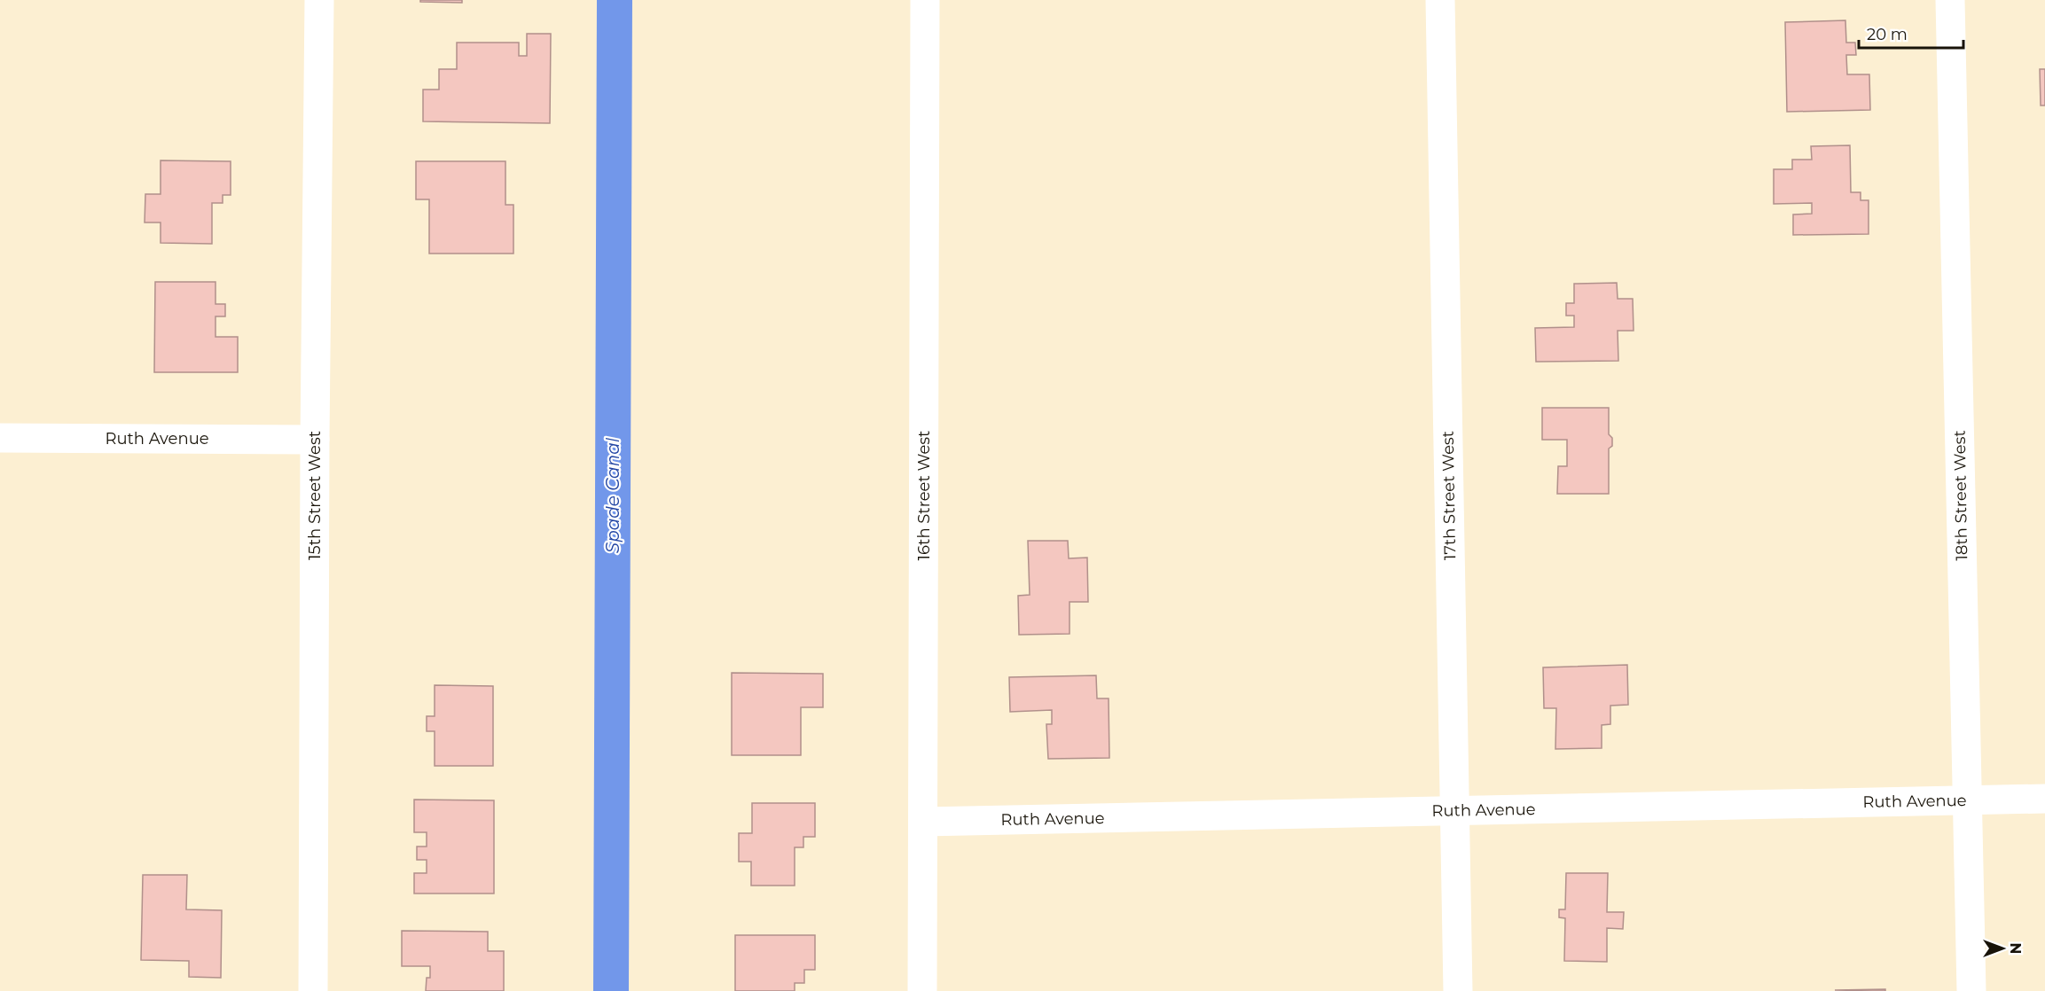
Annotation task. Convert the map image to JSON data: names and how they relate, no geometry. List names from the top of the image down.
{
  "streets": {
    "street": [
      "Ruth Avenue",
      "15th Street West",
      "16th Street West",
      "17th Street West",
      "18th Street West"
    ]
  },
  "crossings": [
    ["Ruth Avenue", "15th Street West"],
    ["Ruth Avenue", "16th Street West"],
    ["Ruth Avenue", "17th Street West"],
    ["Ruth Avenue", "18th Street West"]
  ],
  "water": ["Spade Canal"],
  "scale_bar": "20 m",
  "north": "right"
}
